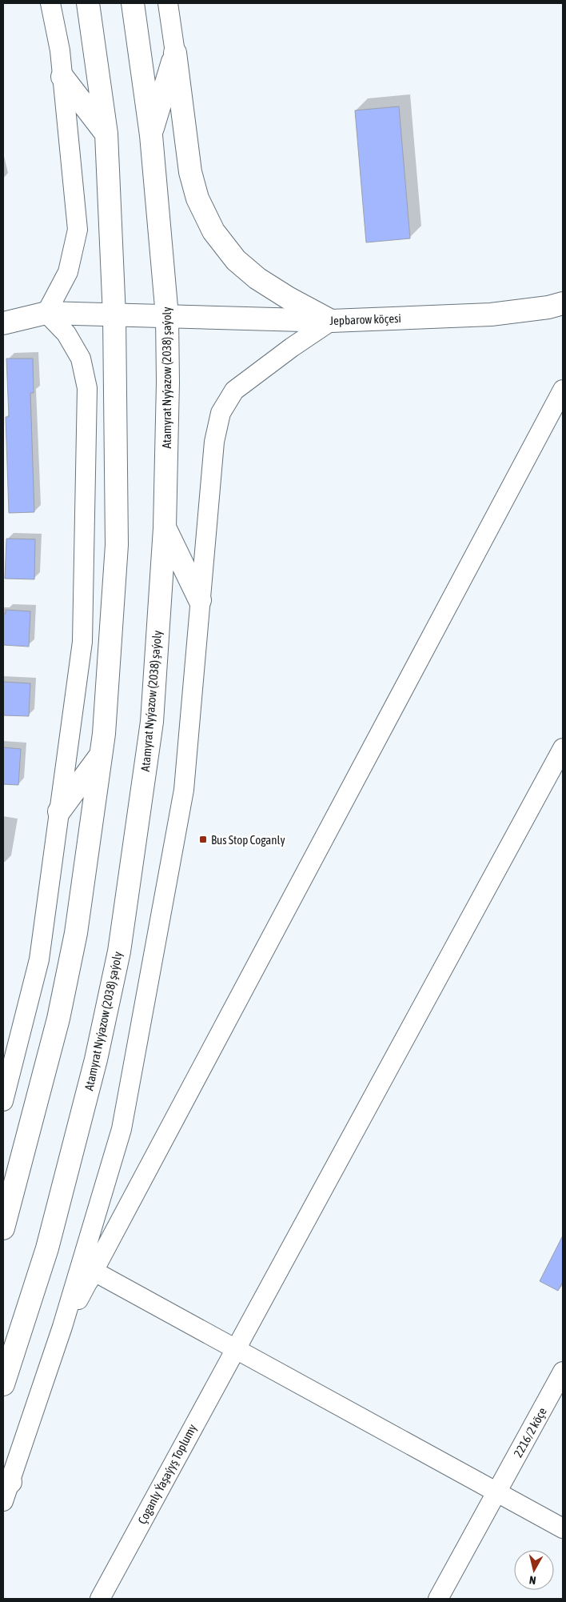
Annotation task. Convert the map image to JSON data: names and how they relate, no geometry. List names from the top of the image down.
{
  "streets": {
    "main road": ["Jepbarow köçesi", "Atamyrat Nyýazow (2038) şaýoly"],
    "street": ["2216/2 köçe", "Çoganly Ýaşaýyş Toplumy"]
  },
  "crossings": [
    ["Jepbarow köçesi", "Atamyrat Nyýazow (2038) şaýoly"]
  ],
  "places": {
    "transit": ["Bus Stop Coganly"]
  },
  "north": "bottom"
}
